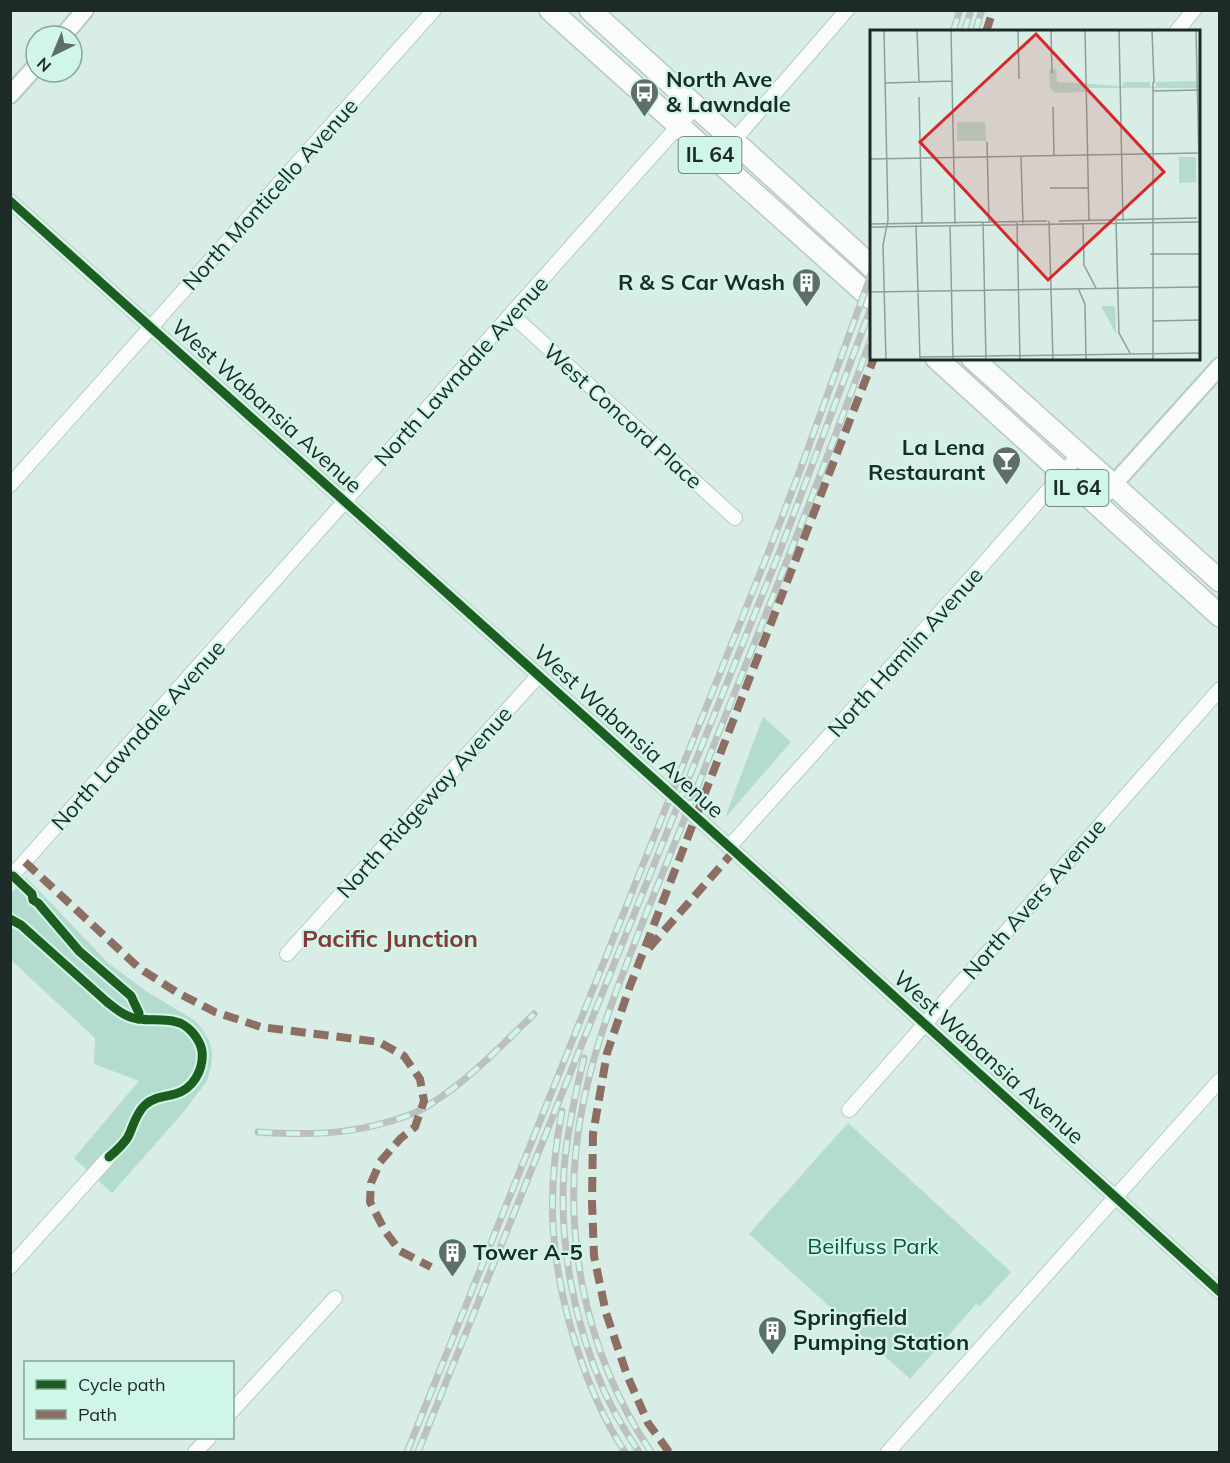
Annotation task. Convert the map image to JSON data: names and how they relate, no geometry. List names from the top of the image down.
{
  "streets": {
    "main road": ["IL 64"],
    "street": [
      "North Monticello Avenue",
      "North Lawndale Avenue",
      "West Wabansia Avenue",
      "West Concord Place",
      "North Hamlin Avenue",
      "North Ridgeway Avenue",
      "North Avers Avenue"
    ]
  },
  "crossings": [
    ["IL 64", "North Lawndale Avenue"],
    ["IL 64", "North Hamlin Avenue"],
    ["North Monticello Avenue", "West Wabansia Avenue"],
    ["North Lawndale Avenue", "West Wabansia Avenue"],
    ["North Lawndale Avenue", "West Concord Place"],
    ["West Wabansia Avenue", "North Hamlin Avenue"],
    ["West Wabansia Avenue", "North Ridgeway Avenue"],
    ["West Wabansia Avenue", "North Avers Avenue"]
  ],
  "districts": ["Pacific Junction"],
  "parks": ["Beilfuss Park"],
  "places": {
    "bus stop": ["North Ave & Lawndale"],
    "building": ["R & S Car Wash", "Tower A-5", "Springfield Pumping Station"],
    "bar": ["La Lena Restaurant"]
  },
  "legend": ["Cycle path", "Path"],
  "north": "bottom left"
}
